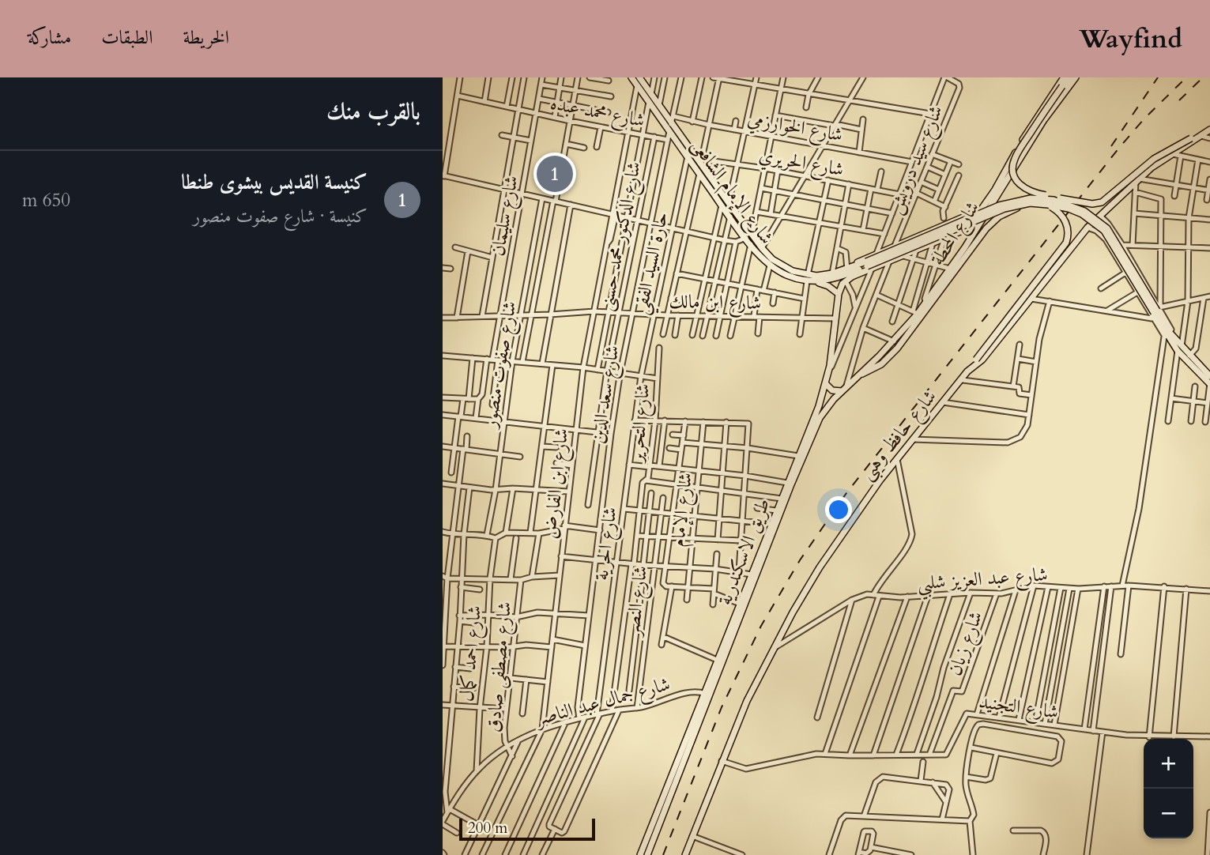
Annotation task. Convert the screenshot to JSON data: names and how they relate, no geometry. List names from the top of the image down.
{
  "streets": {
    "main road": [
      "شارع الإمام الشافعى",
      "شارع المحطة",
      "شارع حافظ وهبى",
      "طريق الاسكندرية"
    ],
    "street": [
      "شارع محمد عبده",
      "شارع الخوارزمي",
      "شارع سيد درويش",
      "شارع الحريري",
      "شارع سليمان",
      "شارع الدكتور محمد حسنى",
      "حارة السيد الفقي",
      "شارع ابن مالك",
      "شارع صفوت منصور",
      "شارع سعد الدين",
      "شارع التحرير",
      "شارع ابن الفارض",
      "شارع الإمام",
      "شارع الحرية",
      "شارع عبد العزيز شلبي",
      "شارع النصر",
      "شارع زيان",
      "شارع احمد كمال",
      "شارع مصطفى صادق",
      "شارع جمال عبد الناصر",
      "شارع التجنيد"
    ]
  },
  "crossings": [
    ["شارع محمد عبده", "شارع سليمان"],
    ["شارع محمد عبده", "شارع الدكتور محمد حسنى"],
    ["شارع محمد عبده", "شارع سعد الدين"],
    ["شارع محمد عبده", "شارع ابن الفارض"],
    ["شارع الخوارزمي", "شارع الإمام الشافعى"],
    ["شارع الخوارزمي", "شارع سعد الدين"],
    ["شارع سيد درويش", "شارع الإمام الشافعى"],
    ["شارع الحريري", "شارع الإمام الشافعى"],
    ["شارع الإمام الشافعى", "شارع المحطة"],
    ["شارع الإمام الشافعى", "حارة السيد الفقي"],
    ["شارع الإمام الشافعى", "شارع سعد الدين"],
    ["شارع الإمام الشافعى", "شارع ابن الفارض"],
    ["شارع سليمان", "شارع ابن مالك"],
    ["شارع المحطة", "طريق الاسكندرية"],
    ["شارع الدكتور محمد حسنى", "شارع ابن مالك"],
    ["حارة السيد الفقي", "شارع ابن مالك"],
    ["حارة السيد الفقي", "شارع الحرية"],
    ["شارع ابن مالك", "شارع صفوت منصور"],
    ["شارع ابن مالك", "شارع سعد الدين"],
    ["شارع ابن مالك", "شارع ابن الفارض"],
    ["شارع ابن مالك", "طريق الاسكندرية"],
    ["شارع سعد الدين", "شارع جمال عبد الناصر"],
    ["شارع التحرير", "شارع جمال عبد الناصر"],
    ["شارع حافظ وهبى", "شارع عبد العزيز شلبي"],
    ["شارع حافظ وهبى", "شارع التجنيد"],
    ["شارع ابن الفارض", "شارع جمال عبد الناصر"],
    ["شارع الحرية", "شارع جمال عبد الناصر"],
    ["طريق الاسكندرية", "شارع جمال عبد الناصر"],
    ["شارع عبد العزيز شلبي", "شارع زيان"],
    ["شارع النصر", "شارع جمال عبد الناصر"],
    ["شارع زيان", "شارع التجنيد"],
    ["شارع احمد كمال", "شارع جمال عبد الناصر"],
    ["شارع مصطفى صادق", "شارع جمال عبد الناصر"]
  ],
  "scale_bar": "200 m",
  "page": {
    "header": "Wayfind",
    "nav": ["الخريطة", "الطبقات", "مشاركة"],
    "heading": "بالقرب منك",
    "list": [
      {
        "mark": "1",
        "name": "كنيسة القديس بيشوى طنطا",
        "note": "كنيسة · شارع صفوت منصور",
        "value": "650 m"
      }
    ],
    "pins": "1",
    "map_buttons": ["+", "−"],
    "scale": "200 m"
  }
}
